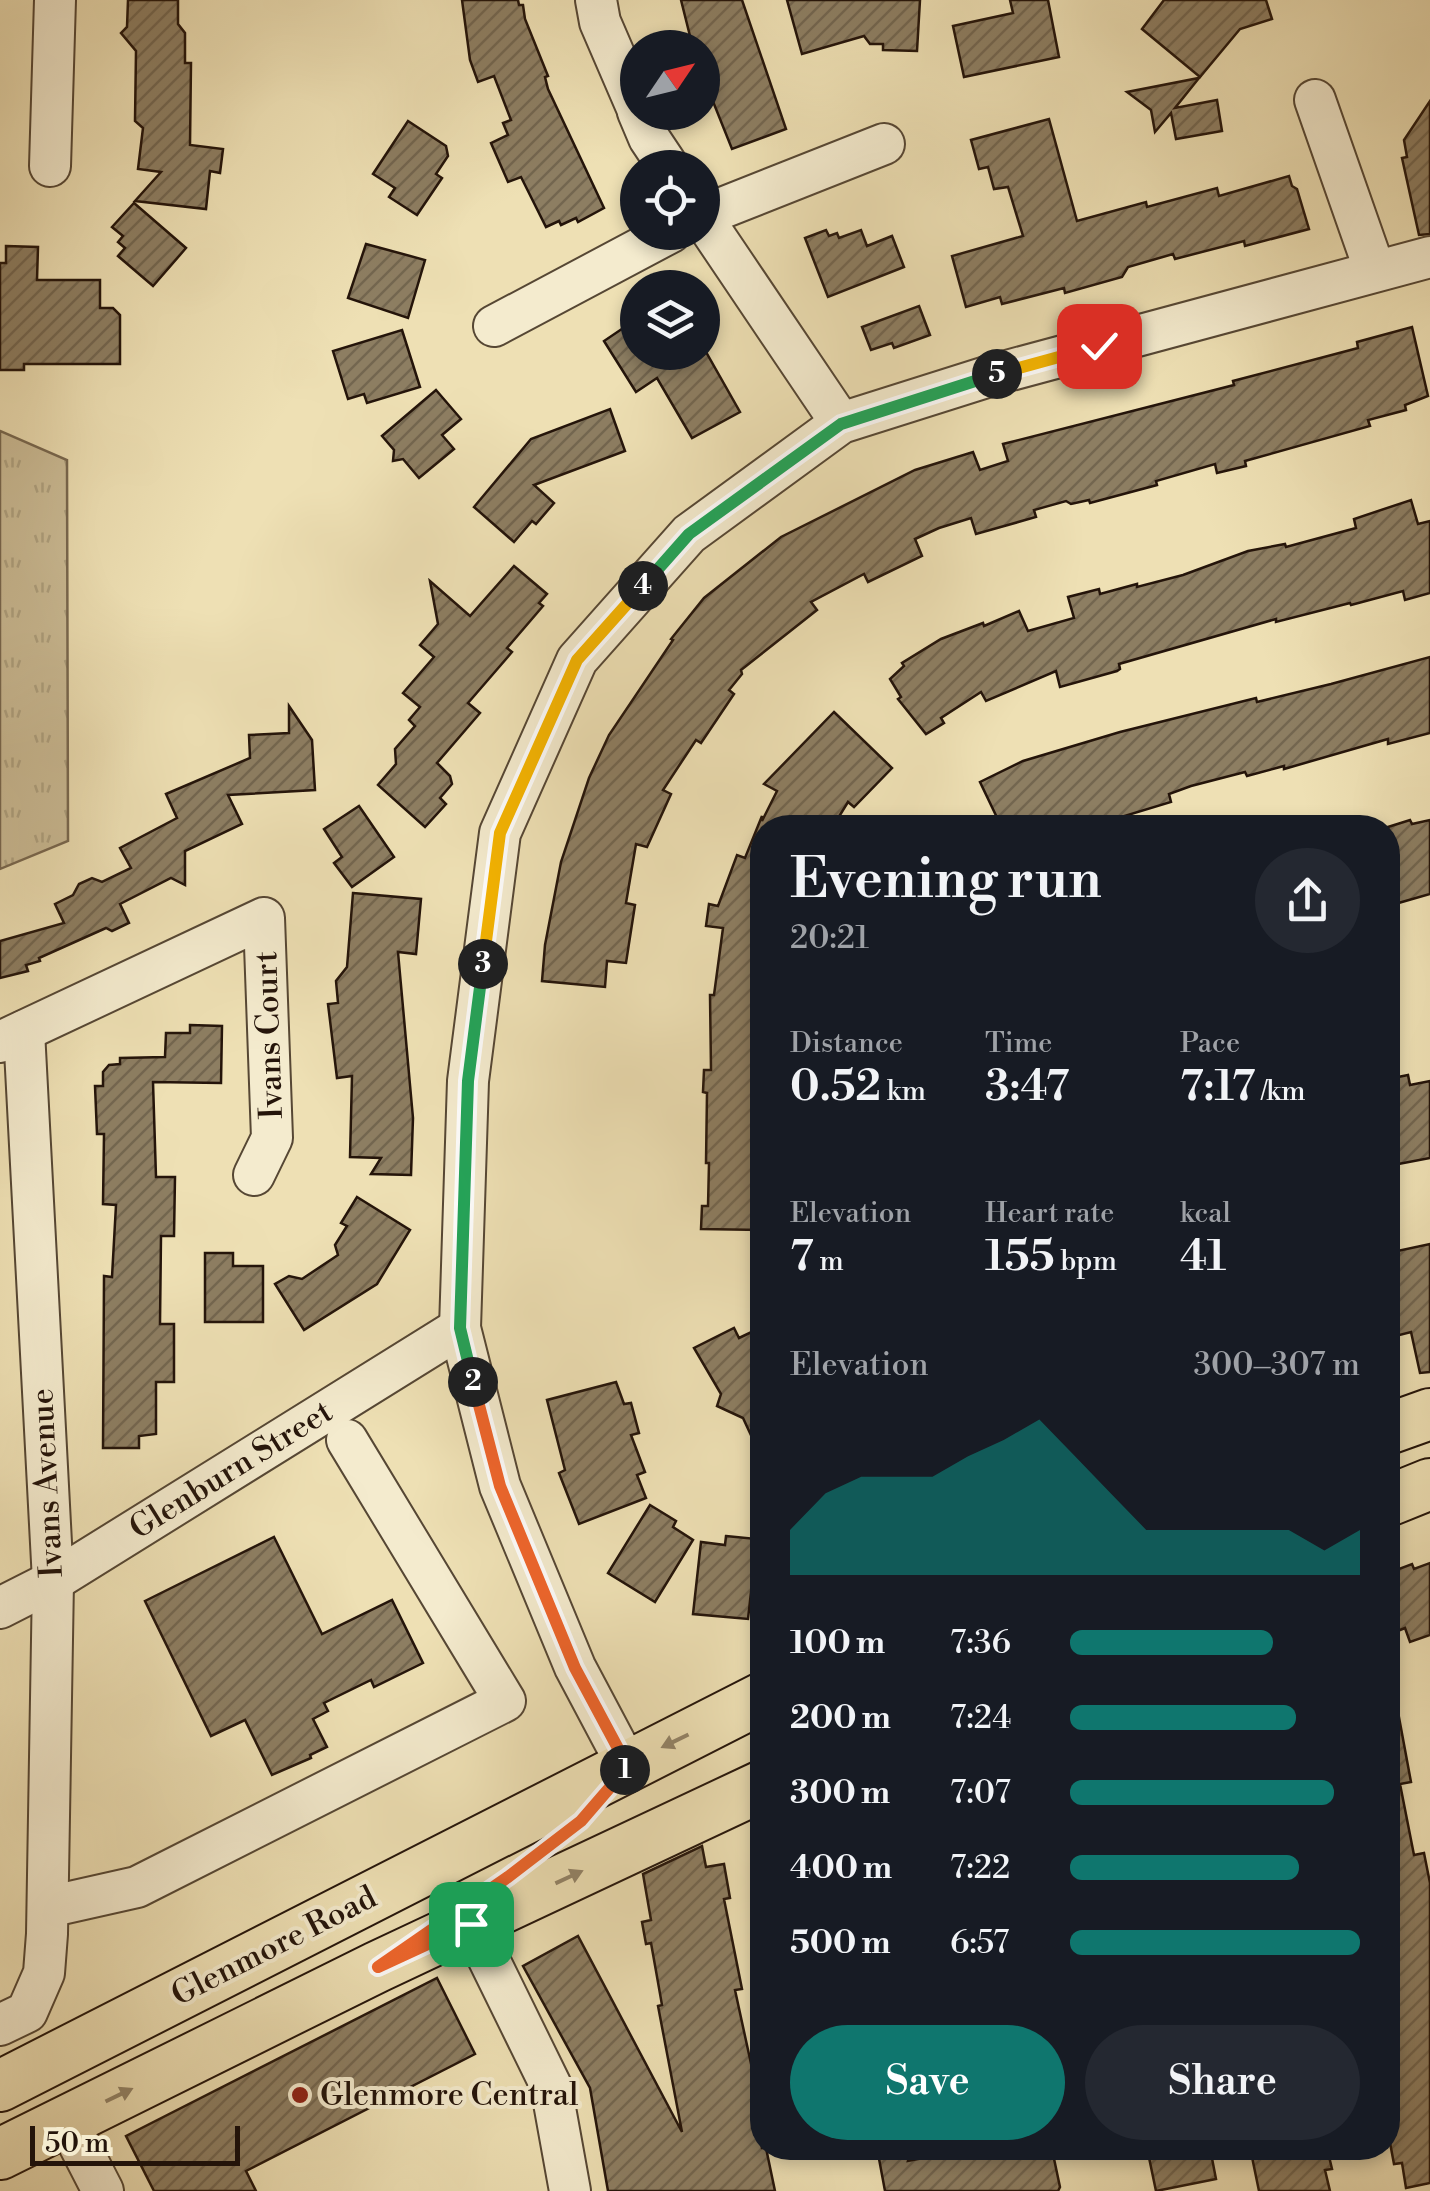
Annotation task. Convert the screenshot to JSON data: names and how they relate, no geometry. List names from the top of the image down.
{
  "streets": {
    "main road": ["Glenmore Road"],
    "street": ["Ivans Court", "Glenburn Street", "Ivans Avenue"]
  },
  "crossings": [
    ["Ivans Court", "Ivans Avenue"],
    ["Glenburn Street", "Ivans Avenue"]
  ],
  "places": ["Glenmore Central"],
  "scale_bar": "50 m",
  "north": "top right",
  "page": {
    "pins": [
      "5",
      "4",
      "3",
      "2",
      "1"
    ],
    "heading": ["Evening run", "20:21"],
    "stats": [
      ["Distance", "0.52 km"],
      ["Time", "3:47"],
      ["Pace", "7:17 /km"],
      ["Elevation", "7 m"],
      ["Heart rate", "155 bpm"],
      ["kcal", "41"]
    ],
    "chart": ["Elevation", "300–307 m"],
    "list": [
      {
        "name": "100 m",
        "note": "7:36"
      },
      {
        "name": "200 m",
        "note": "7:24"
      },
      {
        "name": "300 m",
        "note": "7:07"
      },
      {
        "name": "400 m",
        "note": "7:22"
      },
      {
        "name": "500 m",
        "note": "6:57"
      }
    ],
    "buttons": ["Save", "Share"],
    "scale": "50 m"
  }
}
